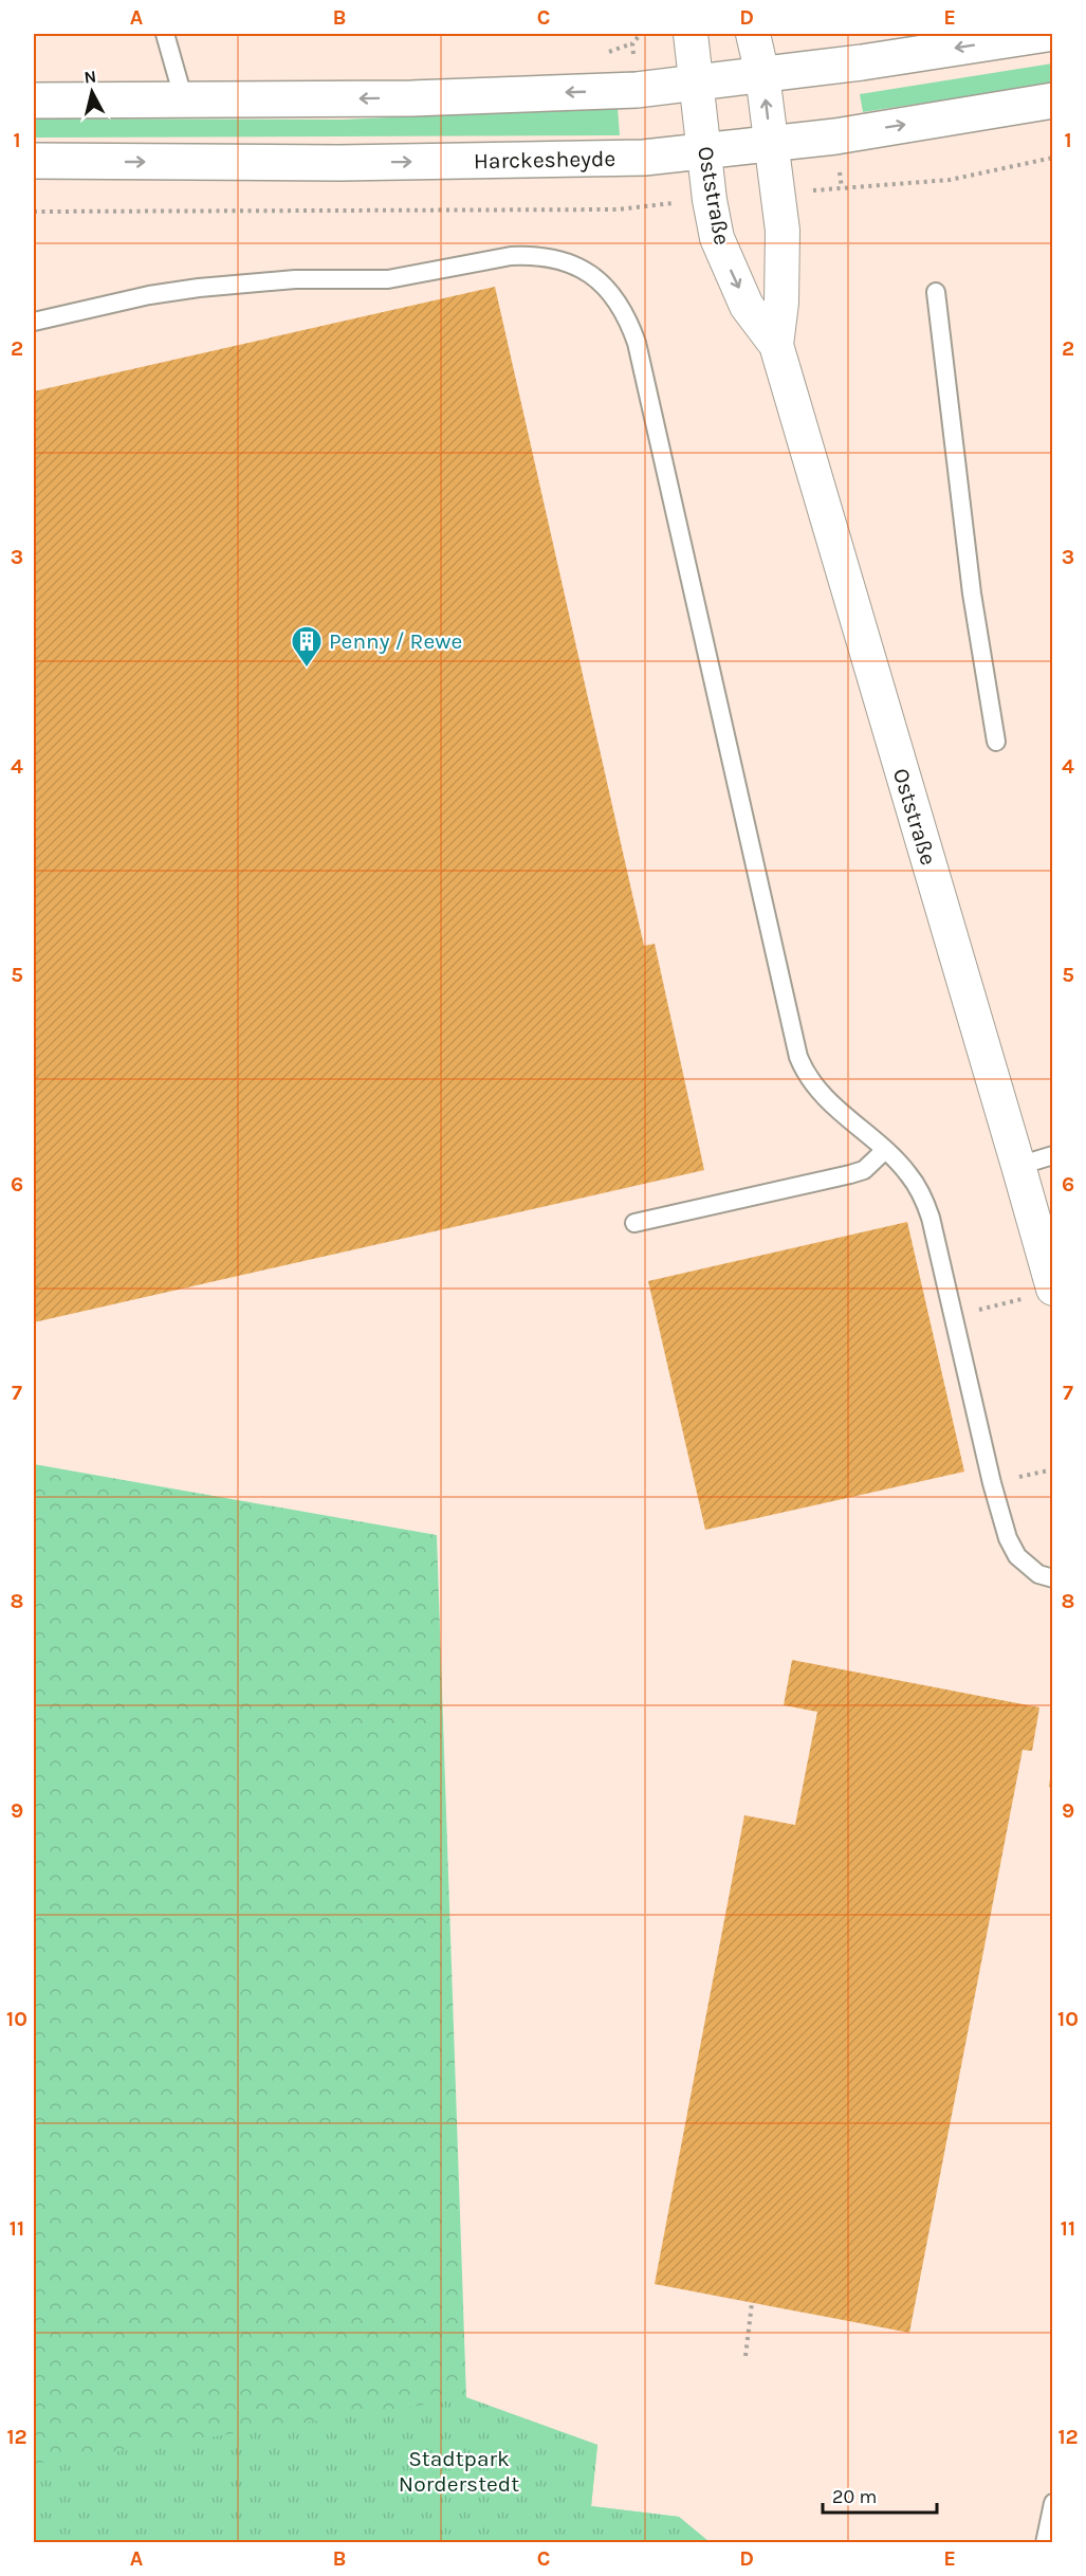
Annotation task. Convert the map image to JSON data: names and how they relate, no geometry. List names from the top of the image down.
{
  "streets": {
    "main road": ["Harckesheyde"],
    "street": ["Oststraße"]
  },
  "crossings": [
    ["Harckesheyde", "Oststraße"]
  ],
  "parks": ["Stadtpark Norderstedt"],
  "places": {
    "building": ["Penny / Rewe"]
  },
  "scale_bar": "20 m",
  "north": "top",
  "grid": {
    "columns": [
      "A",
      "B",
      "C",
      "D",
      "E"
    ],
    "rows": [
      "1",
      "2",
      "3",
      "4",
      "5",
      "6",
      "7",
      "8",
      "9",
      "10",
      "11",
      "12"
    ]
  }
}
